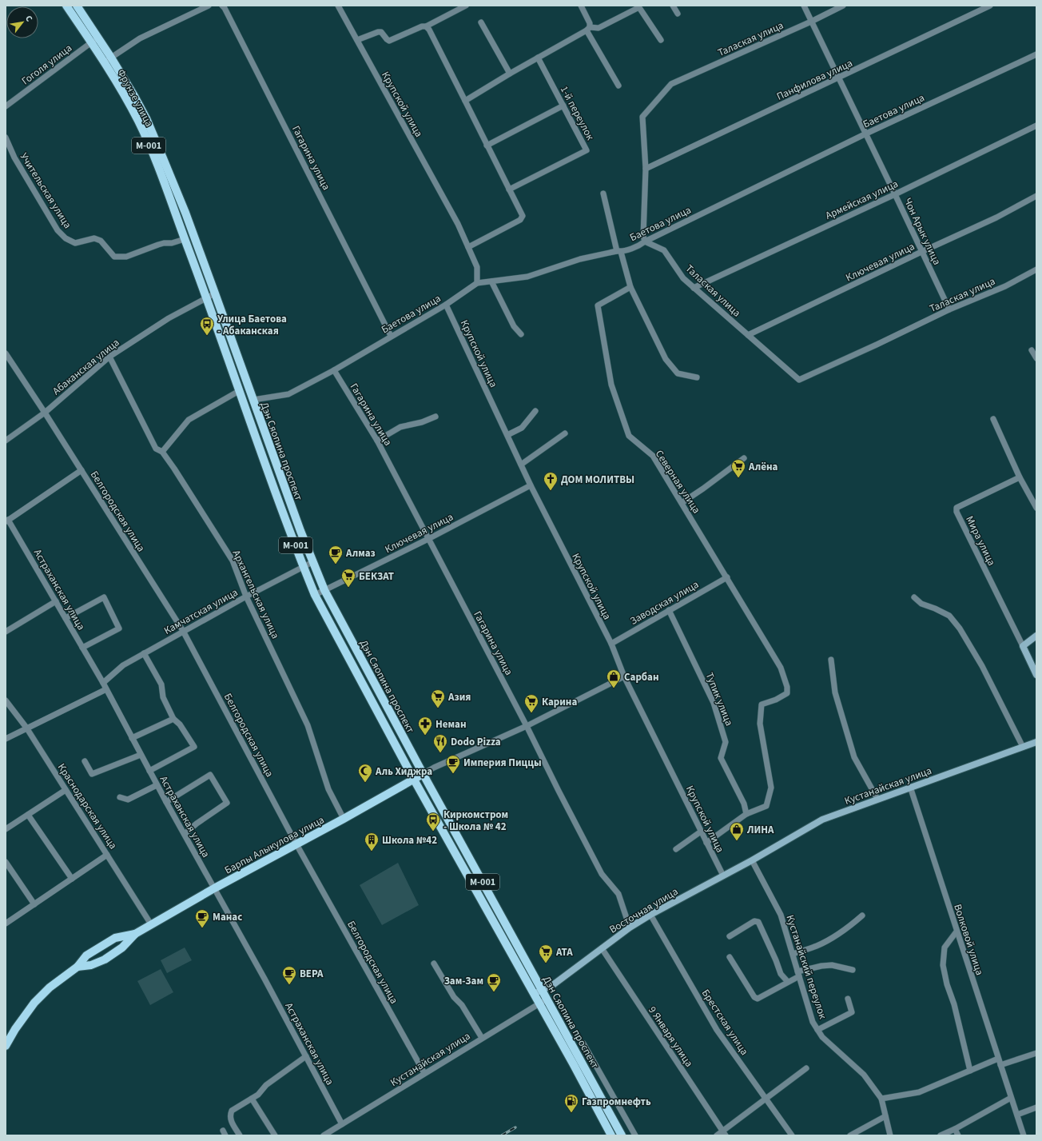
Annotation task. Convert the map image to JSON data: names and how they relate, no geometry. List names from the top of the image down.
{
  "streets": {
    "main road": [
      "Фрунзе улица",
      "M-001",
      "Дэн Сяопина проспект",
      "Барпы Алыкулова улица"
    ],
    "street": [
      "Талаская улица",
      "Гоголя улица",
      "Панфилова улица",
      "Крупской улица",
      "Баетова улица",
      "1-й переулок",
      "Гагарина улица",
      "Учительская улица",
      "Армейская улица",
      "Чон Арык улица",
      "Ключевая улица",
      "Абаканская улица",
      "Северная улица",
      "Белгородская улица",
      "Мира улица",
      "Астраханская улица",
      "Архангельская улица",
      "Заводская улица",
      "Камчатская улица",
      "Тупик улица",
      "Кустанайская улица",
      "Краснодарская улица",
      "Восточная улица",
      "Волковой улица",
      "Кустанайский переулок",
      "Брестская улица",
      "9 Января улица"
    ]
  },
  "crossings": [
    ["Талаская улица", "Панфилова улица"],
    ["Талаская улица", "Баетова улица"],
    ["Талаская улица", "Армейская улица"],
    ["Талаская улица", "Чон Арык улица"],
    ["Талаская улица", "Ключевая улица"],
    ["Гоголя улица", "Фрунзе улица"],
    ["Панфилова улица", "Чон Арык улица"],
    ["Фрунзе улица", "Учительская улица"],
    ["Фрунзе улица", "Абаканская улица"],
    ["Фрунзе улица", "Дэн Сяопина проспект"],
    ["Крупской улица", "Баетова улица"],
    ["Крупской улица", "Ключевая улица"],
    ["Крупской улица", "Заводская улица"],
    ["Крупской улица", "Восточная улица"],
    ["Баетова улица", "Гагарина улица"],
    ["Баетова улица", "Чон Арык улица"],
    ["Баетова улица", "Дэн Сяопина проспект"],
    ["Гагарина улица", "Ключевая улица"],
    ["Гагарина улица", "Восточная улица"],
    ["Армейская улица", "Чон Арык улица"],
    ["Чон Арык улица", "Ключевая улица"],
    ["Ключевая улица", "Дэн Сяопина проспект"],
    ["Абаканская улица", "Дэн Сяопина проспект"],
    ["Абаканская улица", "Белгородская улица"],
    ["Абаканская улица", "Архангельская улица"],
    ["Дэн Сяопина проспект", "Камчатская улица"],
    ["Дэн Сяопина проспект", "Кустанайская улица"],
    ["Дэн Сяопина проспект", "Барпы Алыкулова улица"],
    ["Дэн Сяопина проспект", "Восточная улица"],
    ["Северная улица", "Заводская улица"],
    ["Северная улица", "Тупик улица"],
    ["Белгородская улица", "Камчатская улица"],
    ["Белгородская улица", "Кустанайская улица"],
    ["Белгородская улица", "Барпы Алыкулова улица"],
    ["Астраханская улица", "Камчатская улица"],
    ["Астраханская улица", "Кустанайская улица"],
    ["Астраханская улица", "Барпы Алыкулова улица"],
    ["Архангельская улица", "Камчатская улица"],
    ["Архангельская улица", "Барпы Алыкулова улица"],
    ["Заводская улица", "Тупик улица"],
    ["Кустанайская улица", "Восточная улица"],
    ["Кустанайская улица", "Волковой улица"],
    ["Кустанайская улица", "Кустанайский переулок"],
    ["Краснодарская улица", "Барпы Алыкулова улица"],
    ["Восточная улица", "Кустанайский переулок"],
    ["Восточная улица", "Брестская улица"],
    ["Восточная улица", "9 Января улица"]
  ],
  "places": {
    "bus stop": ["Улица Баетова - Абаканская", "Киркомстром - Школа № 42"],
    "supermarket": [
      "Алёна",
      "БЕКЗАТ",
      "Азия",
      "Карина",
      "АТА"
    ],
    "church": ["ДОМ МОЛИТВЫ"],
    "cafe": [
      "Алмаз",
      "Империя Пиццы",
      "Манас",
      "ВЕРА",
      "Зам-Зам"
    ],
    "shop": ["Сарбан", "ЛИНА"],
    "pharmacy": ["Неман"],
    "restaurant": ["Dodo Pizza"],
    "mosque": ["Аль Хиджра"],
    "building": ["Школа №42"],
    "fuel station": ["Газпромнефть"]
  },
  "north": "top right"
}
